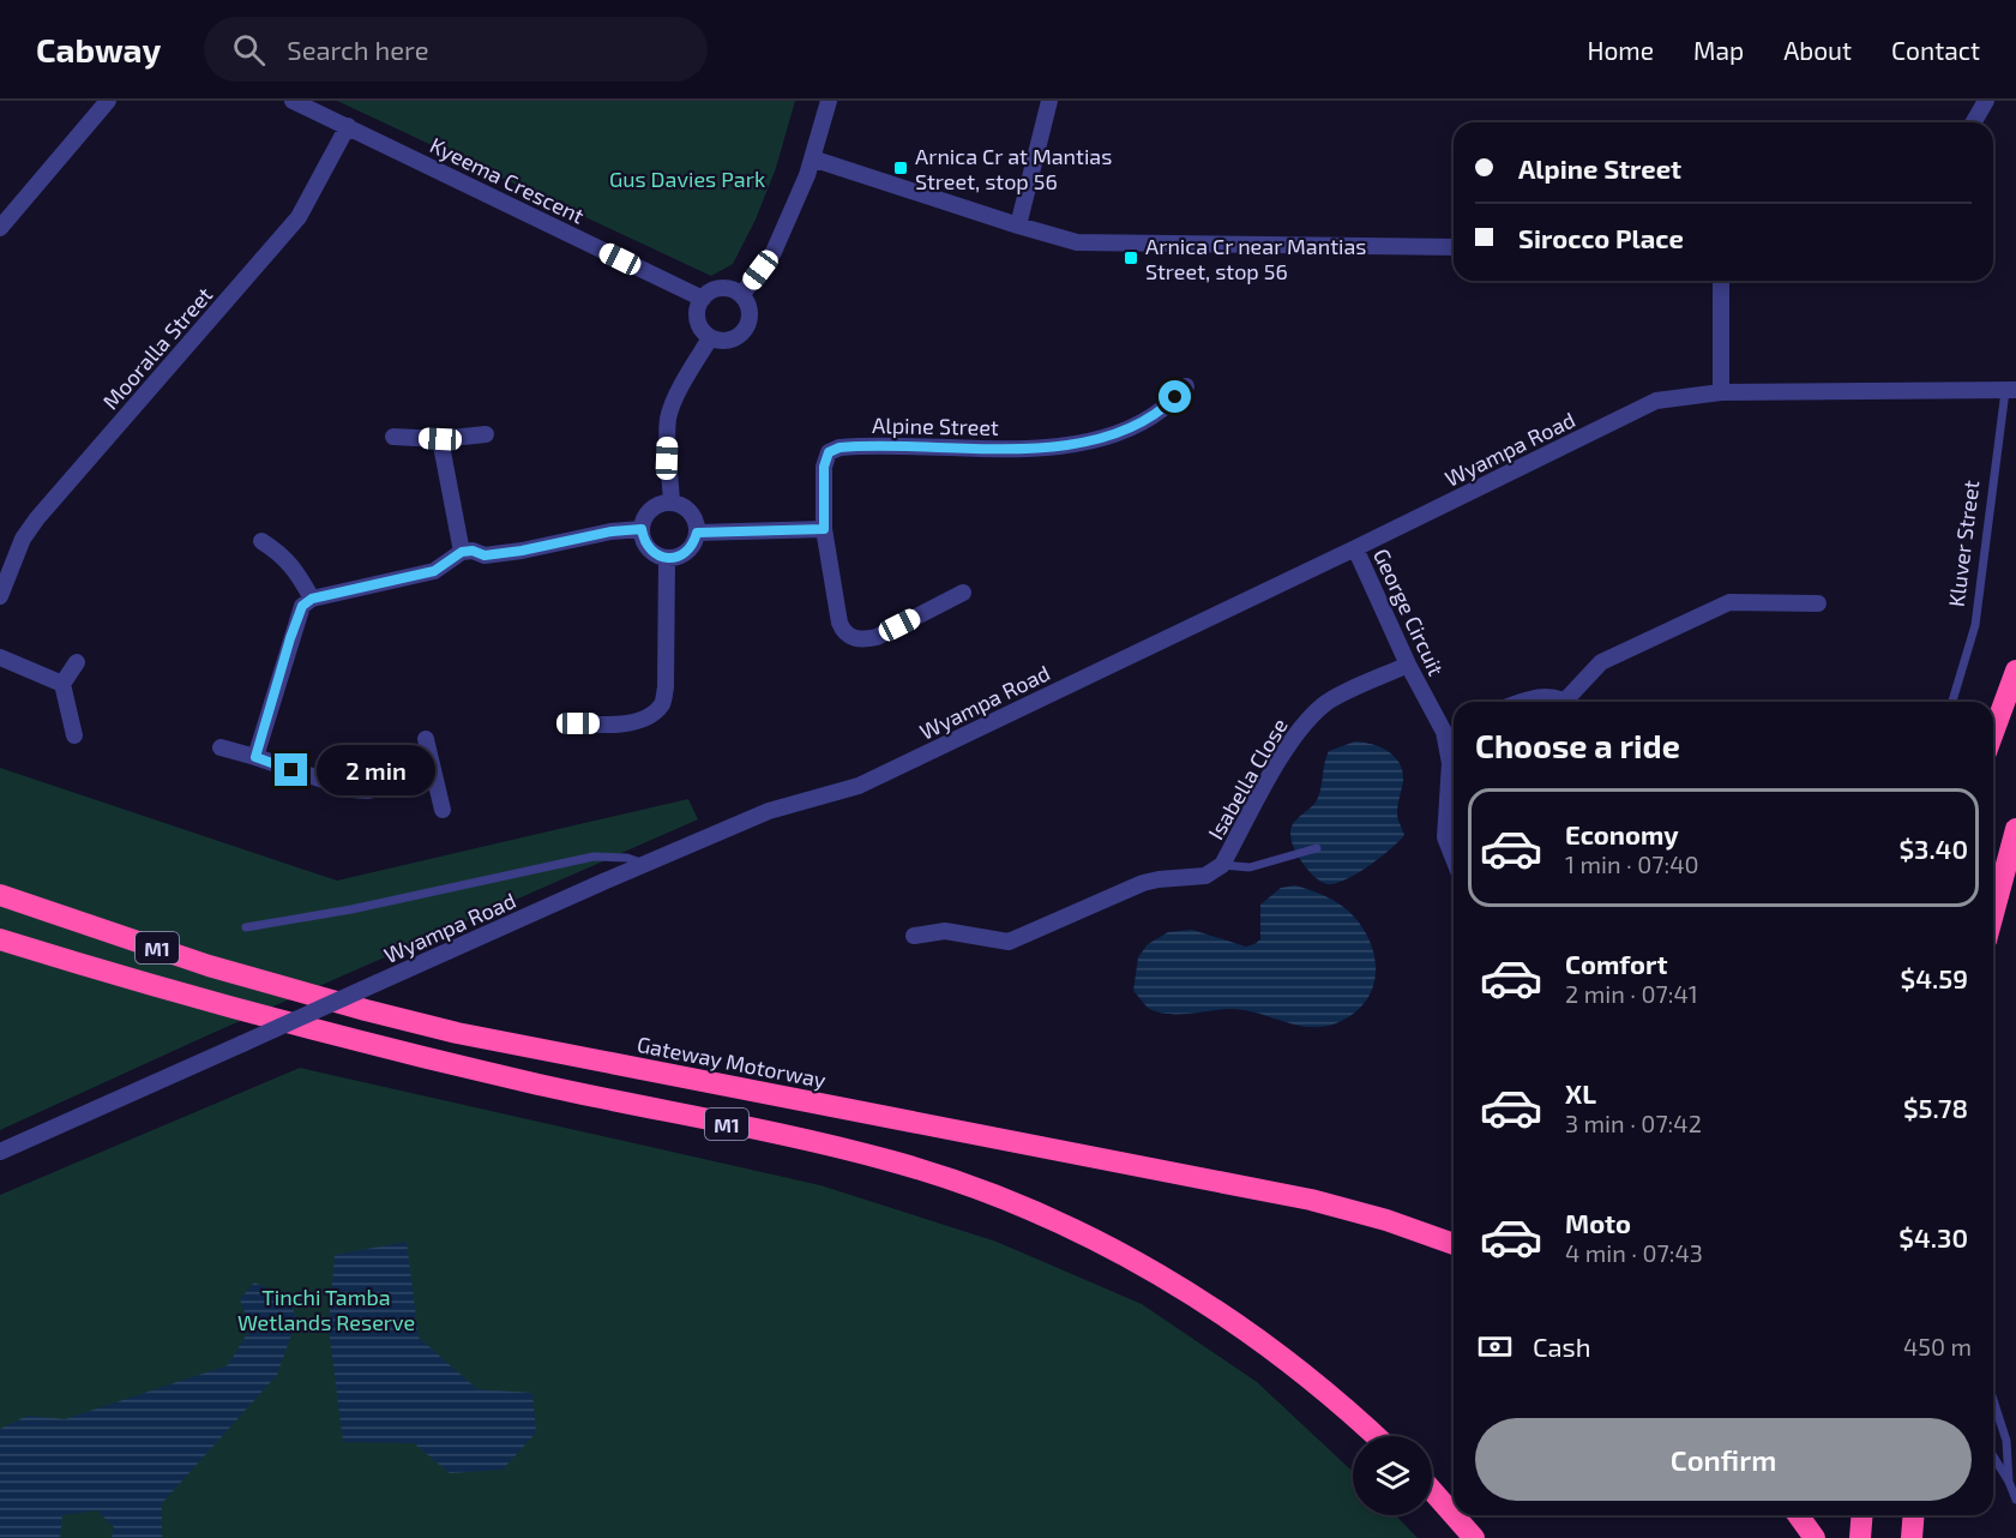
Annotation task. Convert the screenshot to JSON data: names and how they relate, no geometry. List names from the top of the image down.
{
  "streets": {
    "highway": ["M1", "Gateway Motorway"],
    "street": [
      "Kyeema Crescent",
      "Mooralla Street",
      "Alpine Street",
      "Wyampa Road",
      "George Circuit",
      "Isabella Close"
    ],
    "lane": ["Kluver Street"]
  },
  "crossings": [
    ["Kyeema Crescent", "Mooralla Street"],
    ["Wyampa Road", "Kluver Street"],
    ["Wyampa Road", "George Circuit"],
    ["George Circuit", "Isabella Close"]
  ],
  "parks": ["Gus Davies Park", "Tinchi Tamba Wetlands Reserve"],
  "places": {
    "transit": ["Arnica Cr at Mantias Street, stop 56", "Arnica Cr near Mantias Street, stop 56"]
  },
  "page": {
    "header": "Cabway",
    "search": "Search here",
    "nav": [
      "Home",
      "Map",
      "About",
      "Contact"
    ],
    "banner": ["Alpine Street", "Sirocco Place"],
    "heading": "Choose a ride",
    "bubble": "2 min",
    "list": [
      {
        "name": "Economy",
        "note": "1 min · 07:40",
        "value": "$3.40"
      },
      {
        "name": "Comfort",
        "note": "2 min · 07:41",
        "value": "$4.59"
      },
      {
        "name": "XL",
        "note": "3 min · 07:42",
        "value": "$5.78"
      },
      {
        "name": "Moto",
        "note": "4 min · 07:43",
        "value": "$4.30"
      }
    ],
    "pay": ["Cash", "450 m"],
    "buttons": "Confirm"
  }
}
